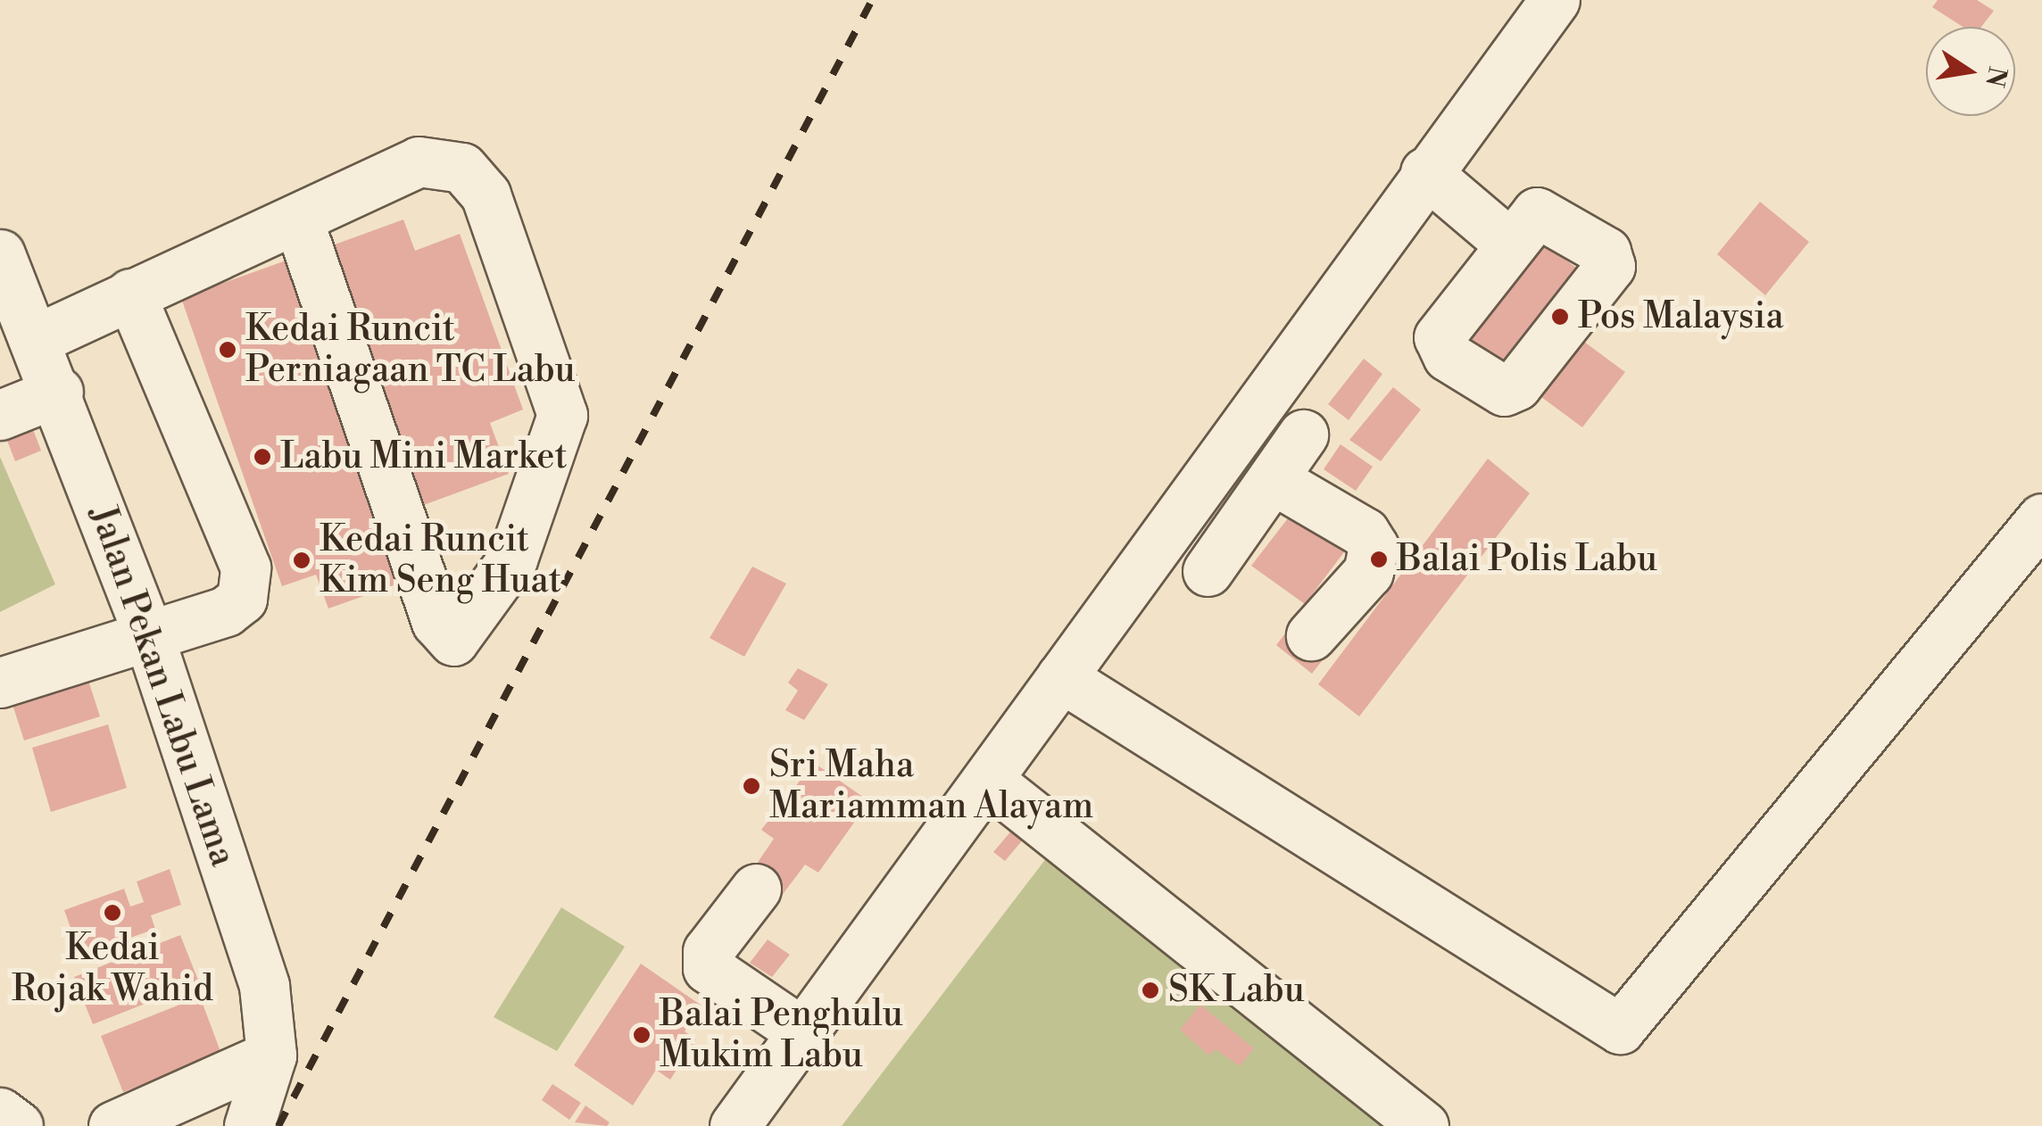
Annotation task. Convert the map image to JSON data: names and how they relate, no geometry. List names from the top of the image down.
{
  "streets": {
    "street": ["Jalan Pekan Labu Lama"]
  },
  "places": [
    "Pos Malaysia",
    "Kedai Runcit Perniagaan TC Labu",
    "Labu Mini Market",
    "Balai Polis Labu",
    "Kedai Runcit Kim Seng Huat",
    "Sri Maha Mariamman Alayam",
    "Kedai Rojak Wahid",
    "SK Labu",
    "Balai Penghulu Mukim Labu"
  ],
  "north": "right"
}
